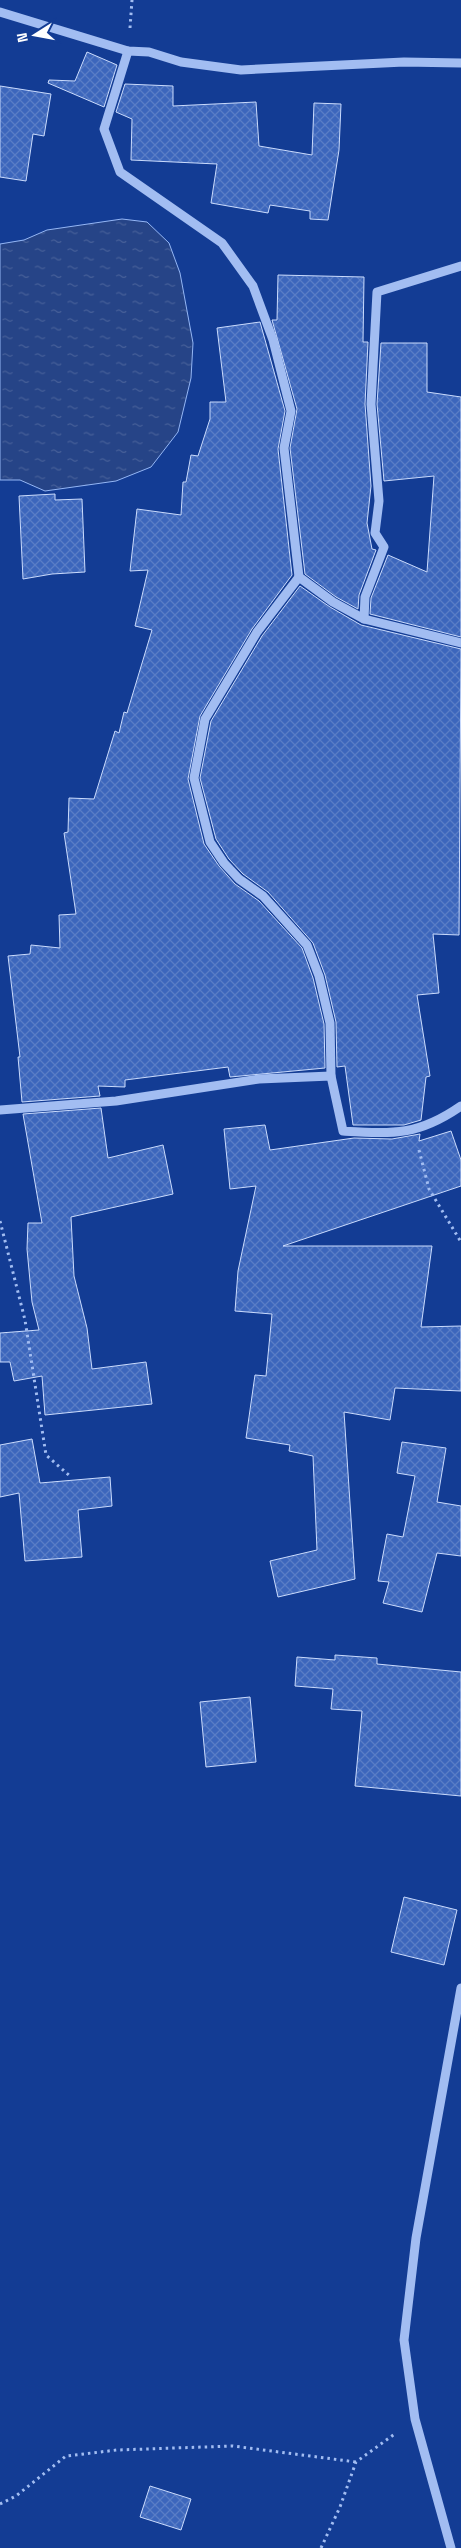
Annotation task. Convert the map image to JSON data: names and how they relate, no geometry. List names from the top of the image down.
{
  "north": "left"
}
